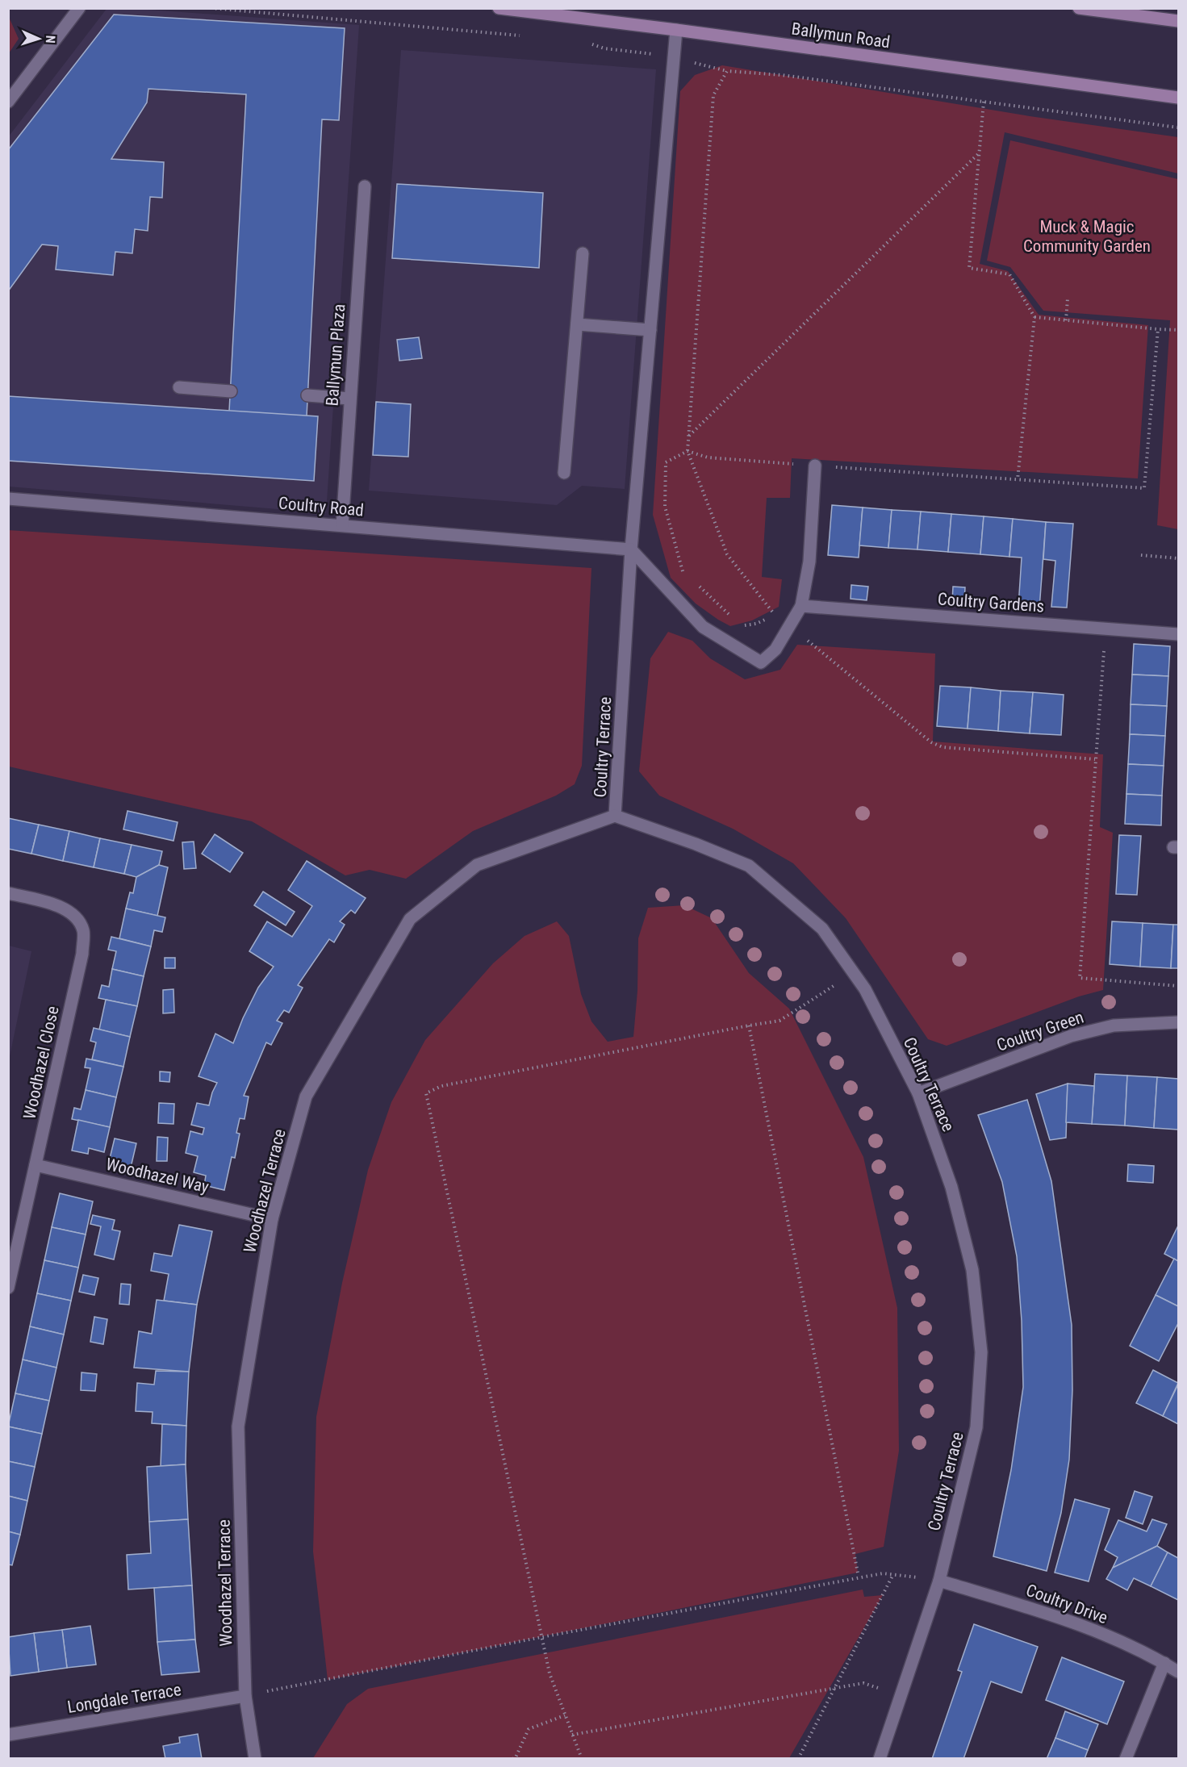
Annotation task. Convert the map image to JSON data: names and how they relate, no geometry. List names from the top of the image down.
{
  "streets": {
    "main road": ["Ballymun Road"],
    "street": [
      "Ballymun Plaza",
      "Coultry Road",
      "Coultry Gardens",
      "Coultry Terrace",
      "Coultry Green",
      "Woodhazel Close",
      "Woodhazel Way",
      "Woodhazel Terrace",
      "Coultry Drive",
      "Longdale Terrace"
    ]
  },
  "crossings": [
    ["Ballymun Road", "Coultry Terrace"],
    ["Ballymun Plaza", "Coultry Road"],
    ["Coultry Road", "Coultry Terrace"],
    ["Coultry Terrace", "Coultry Green"],
    ["Coultry Terrace", "Woodhazel Terrace"],
    ["Coultry Terrace", "Coultry Drive"],
    ["Woodhazel Close", "Woodhazel Way"],
    ["Woodhazel Way", "Woodhazel Terrace"],
    ["Woodhazel Terrace", "Longdale Terrace"]
  ],
  "parks": ["Muck & Magic Community Garden"],
  "north": "right"
}
